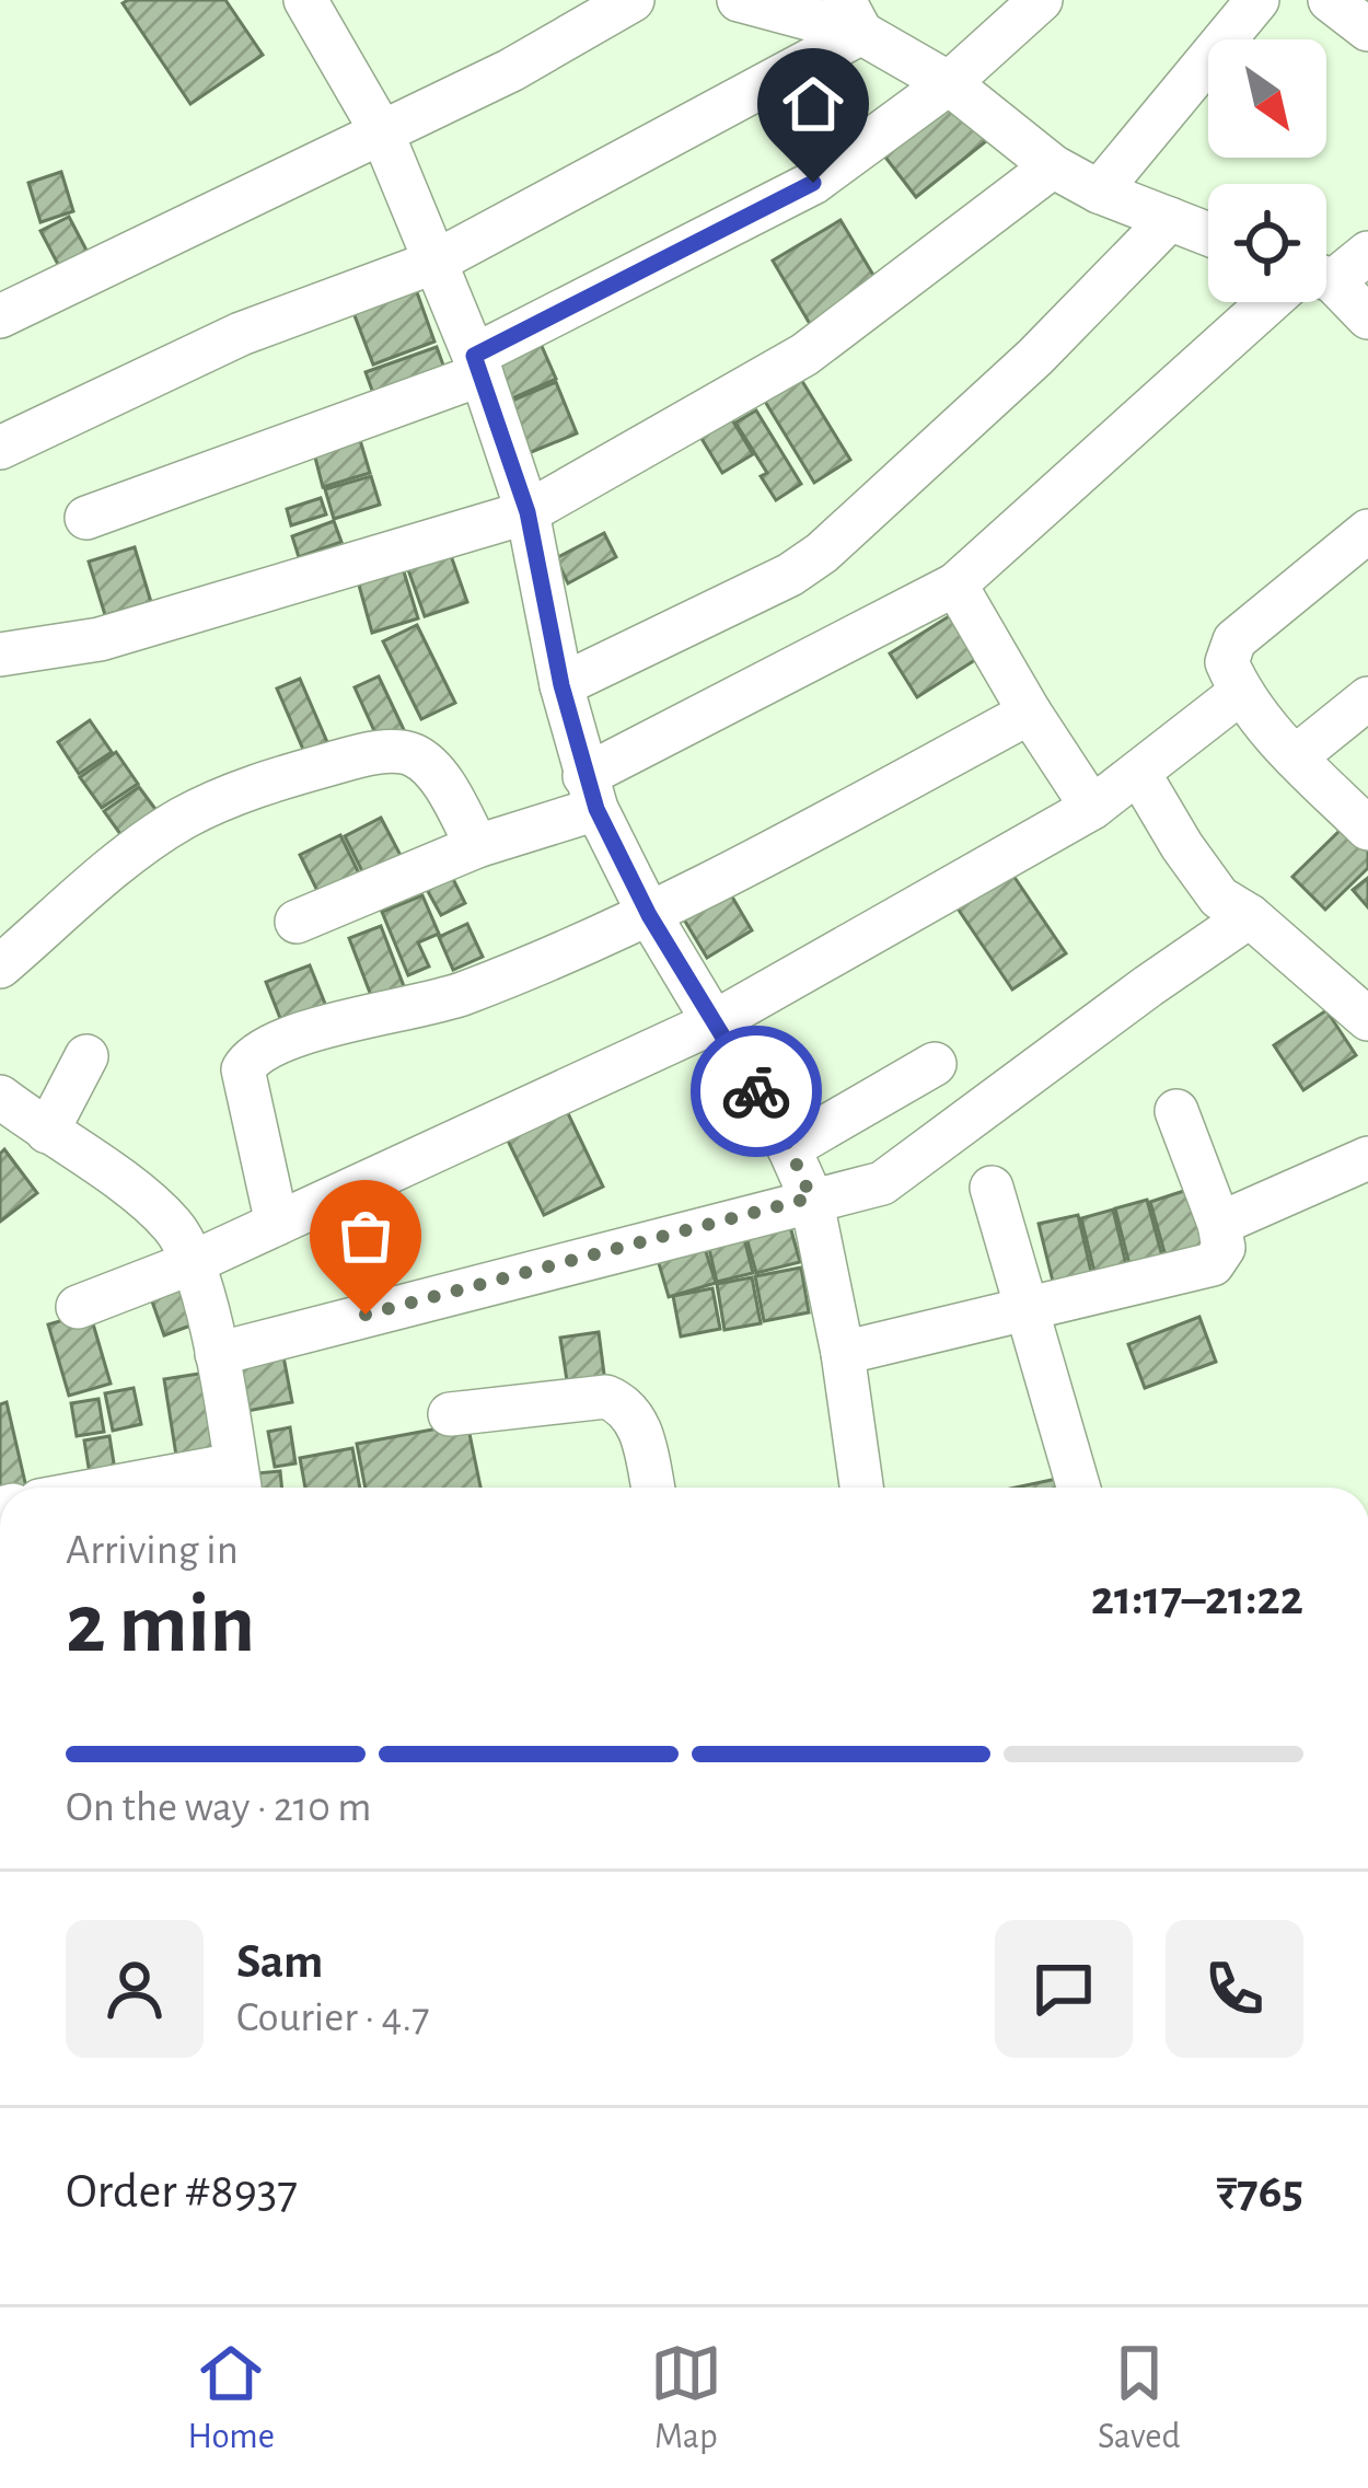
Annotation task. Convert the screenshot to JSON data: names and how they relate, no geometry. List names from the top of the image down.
{
  "north": "bottom right",
  "page": {
    "heading": ["2 min", "Arriving in", "21:17–21:22"],
    "panel": [
      "Sam",
      "Courier · 4.7",
      "Order #8937",
      "₹765"
    ],
    "bar": "On the way · 210 m",
    "tabs": ["Home", "Map", "Saved"]
  }
}
